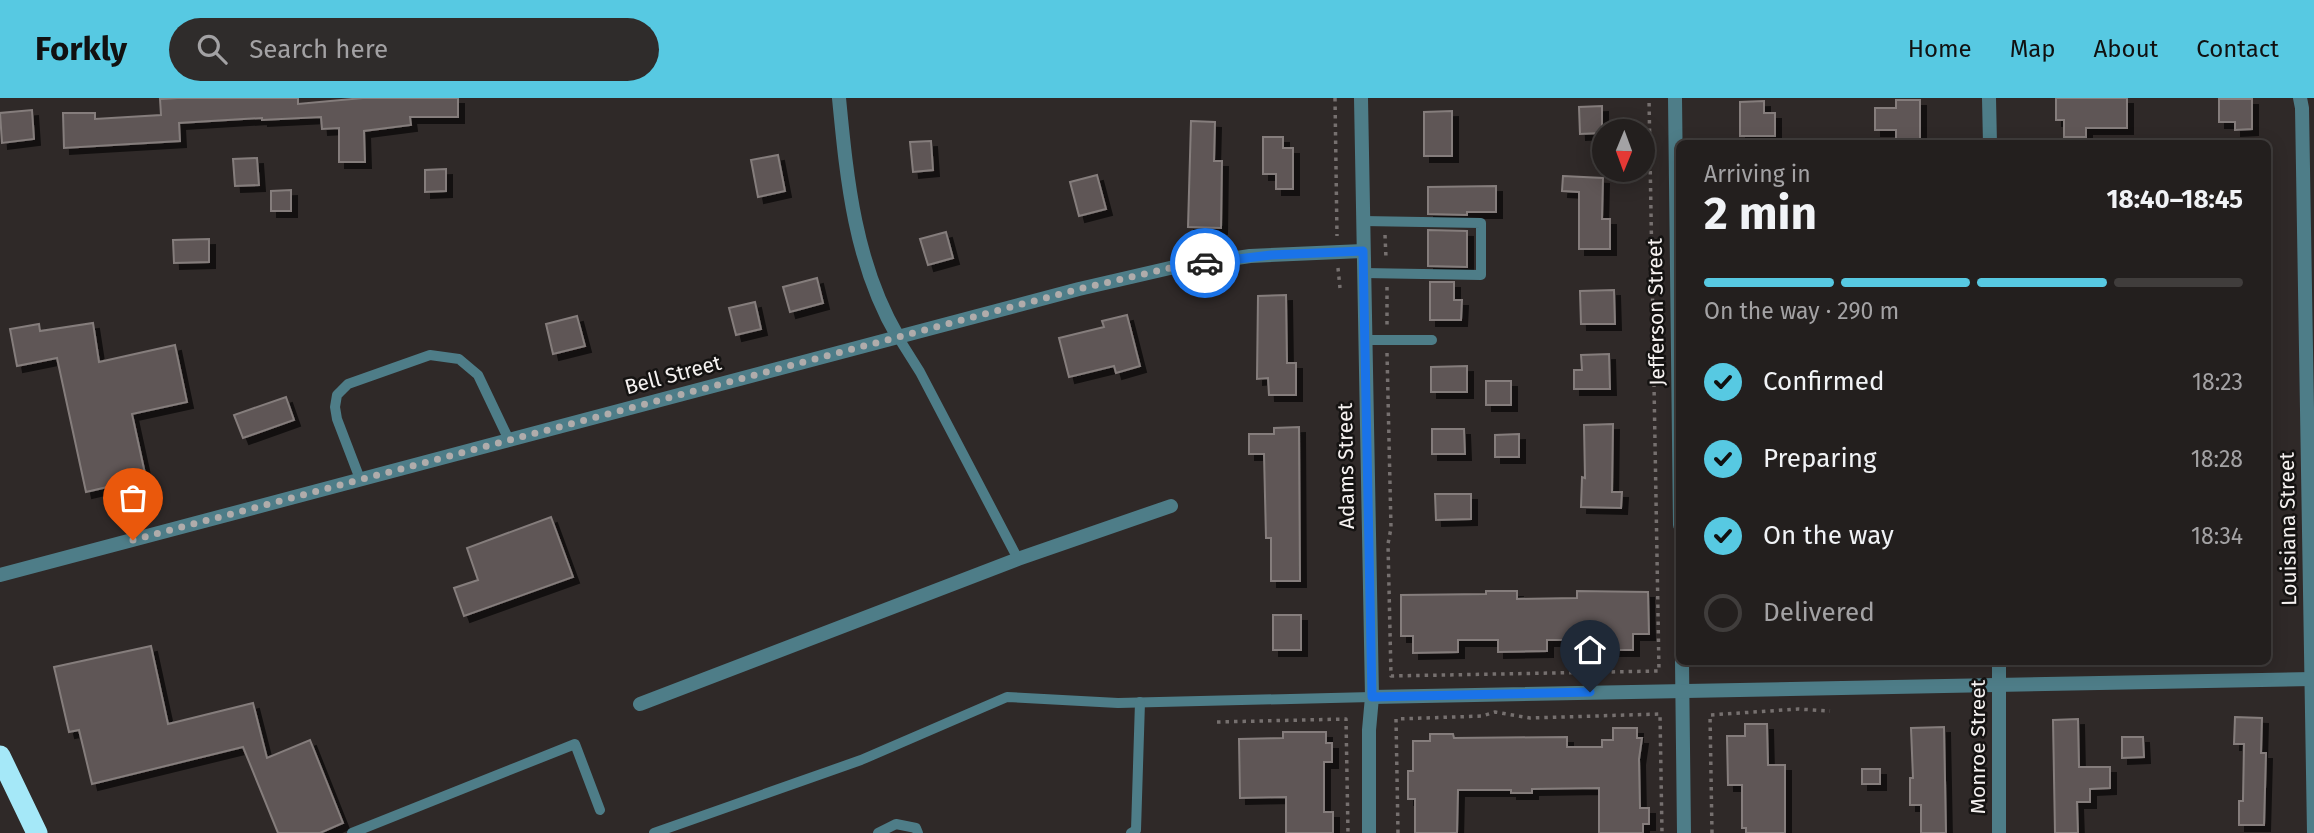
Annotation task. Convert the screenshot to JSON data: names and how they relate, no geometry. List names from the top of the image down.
{
  "streets": {
    "street": [
      "Jefferson Street",
      "Bell Street",
      "Adams Street",
      "Louisiana Street",
      "Monroe Street"
    ]
  },
  "crossings": [
    ["Bell Street", "Adams Street"]
  ],
  "north": "bottom",
  "page": {
    "header": "Forkly",
    "search": "Search here",
    "nav": [
      "Home",
      "Map",
      "About",
      "Contact"
    ],
    "heading": ["2 min", "Arriving in", "18:40–18:45"],
    "bar": "On the way · 290 m",
    "list": [
      ["Confirmed", "18:23"],
      ["Preparing", "18:28"],
      ["On the way", "18:34"],
      "Delivered"
    ]
  }
}
